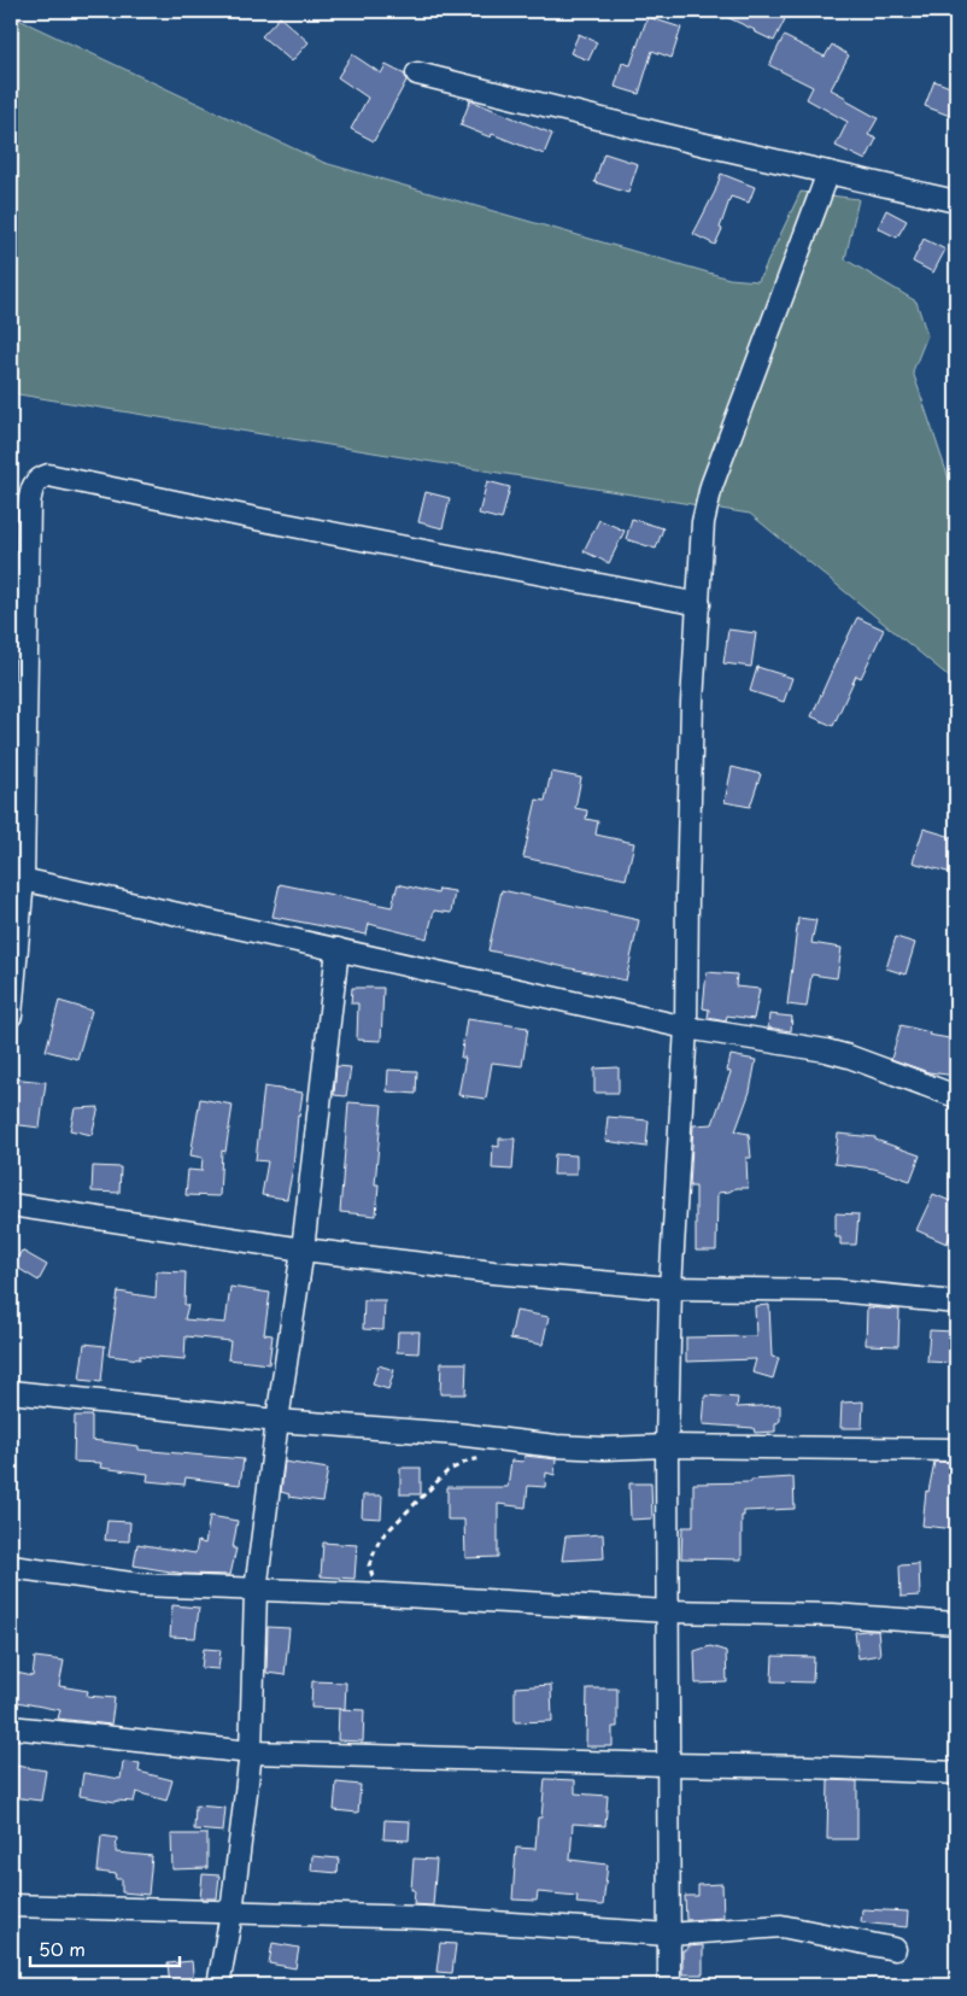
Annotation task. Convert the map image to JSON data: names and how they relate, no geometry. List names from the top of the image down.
{
  "scale_bar": "50 m"
}
